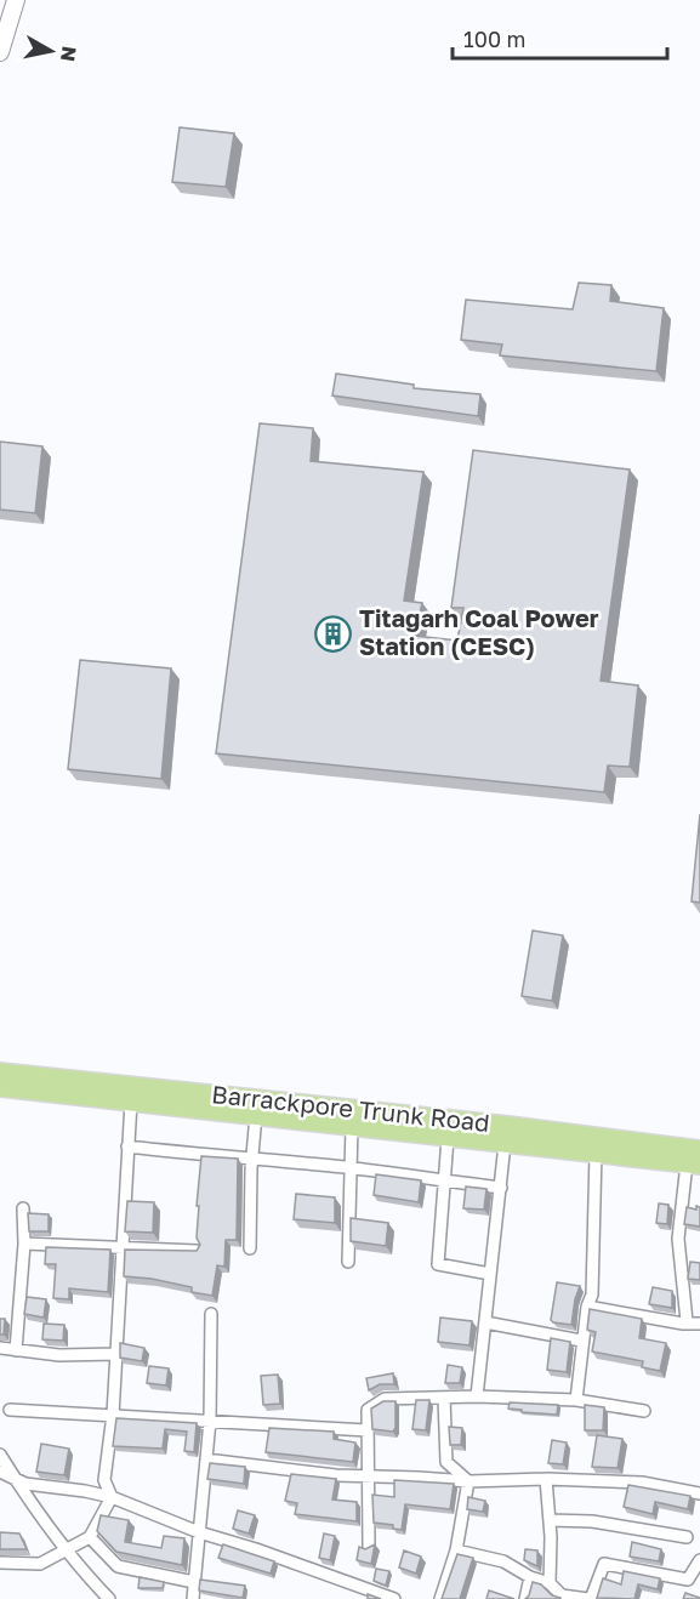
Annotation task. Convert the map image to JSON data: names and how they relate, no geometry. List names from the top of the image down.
{
  "streets": {
    "main road": ["Barrackpore Trunk Road"]
  },
  "places": {
    "building": ["Titagarh Coal Power Station (CESC)"]
  },
  "scale_bar": "100 m",
  "north": "right"
}
